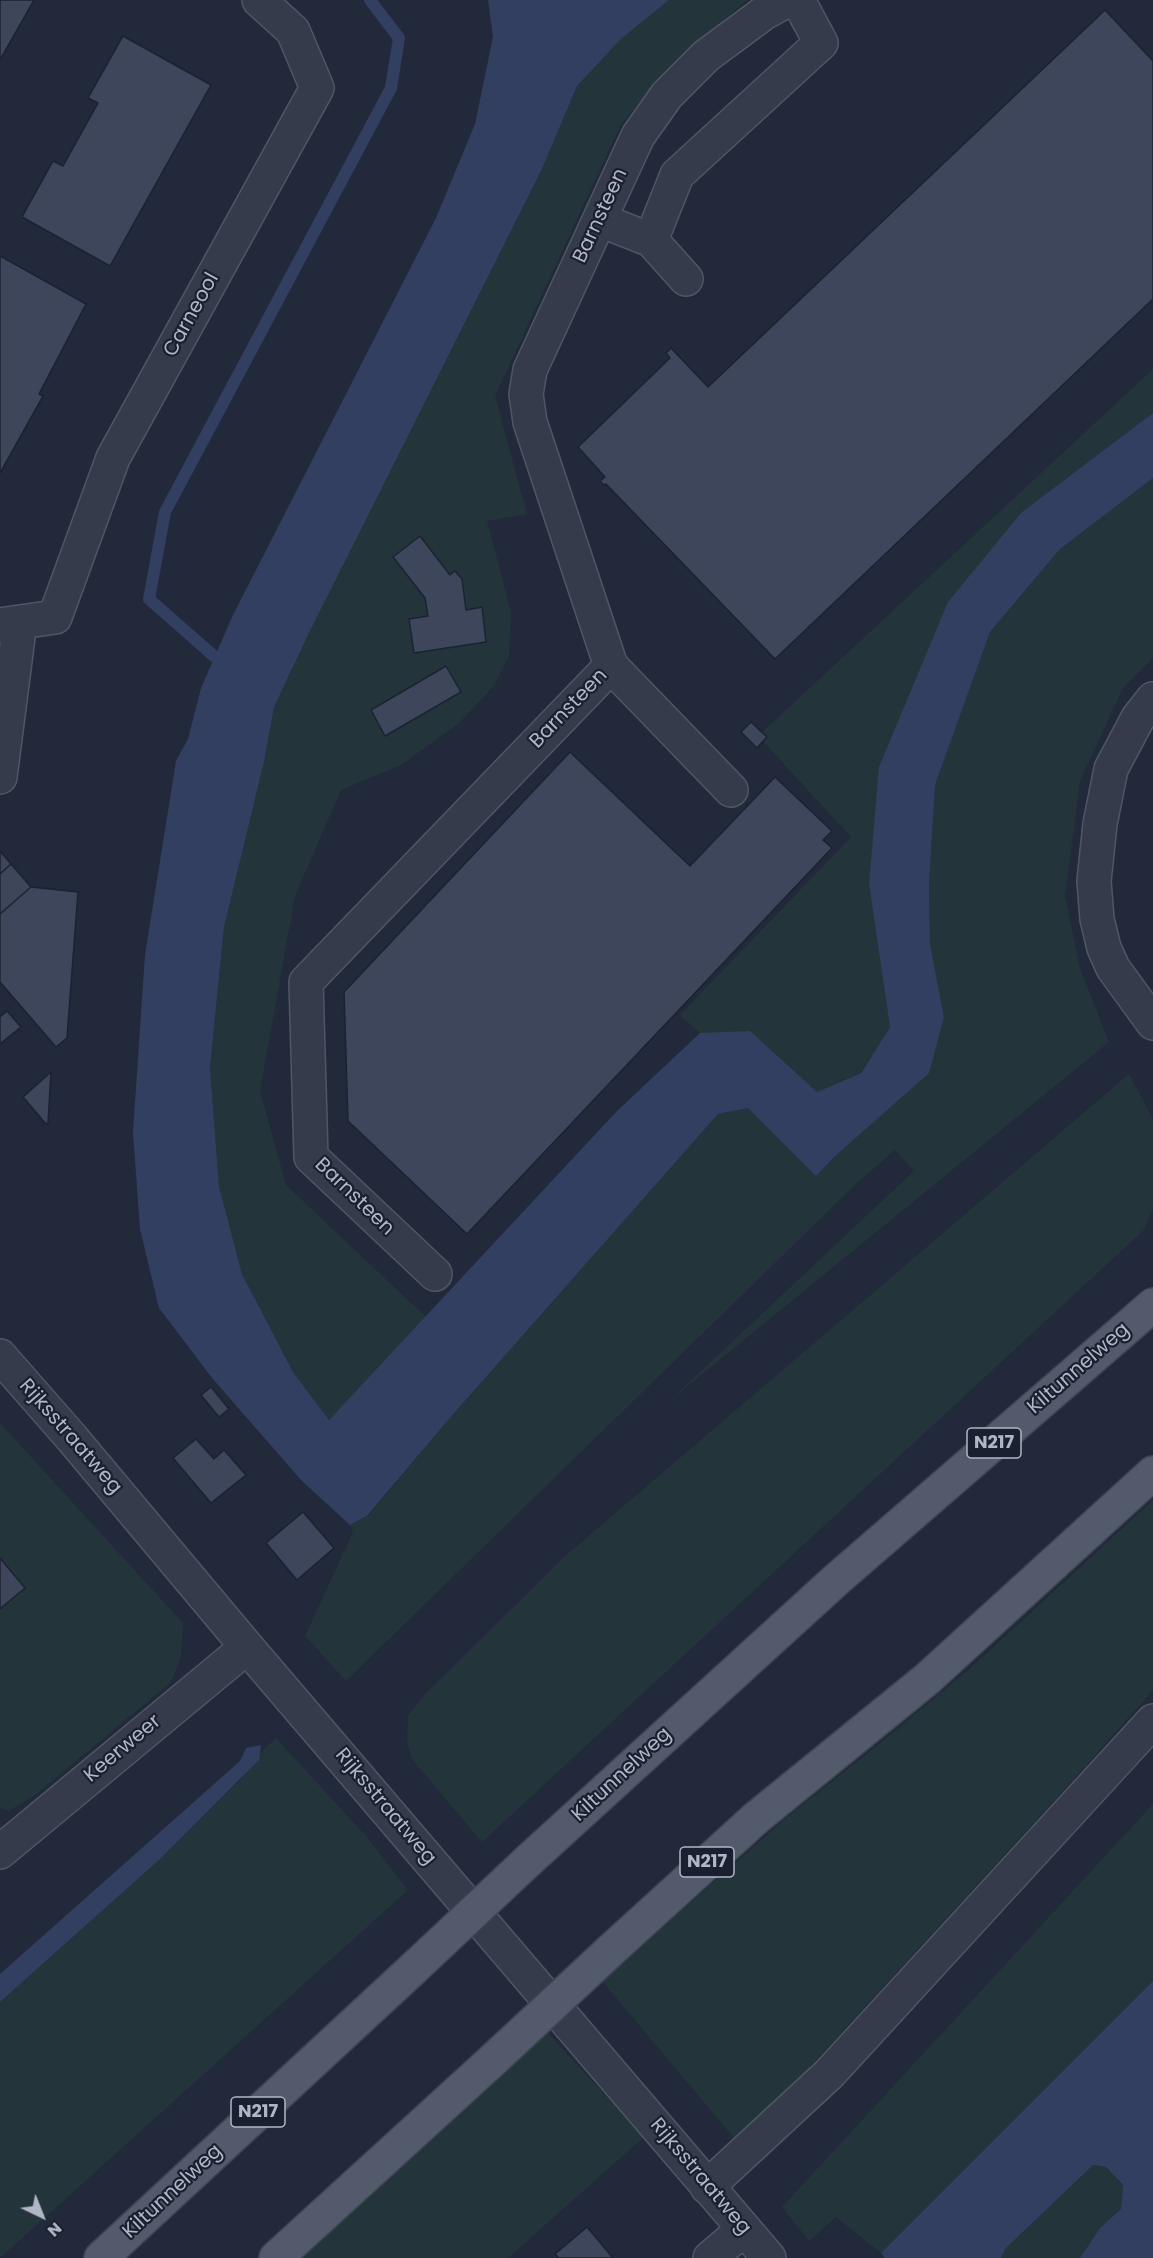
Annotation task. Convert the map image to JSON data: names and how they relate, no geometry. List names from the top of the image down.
{
  "streets": {
    "main road": ["Kiltunnelweg", "N217"],
    "street": [
      "Barnsteen",
      "Carneool",
      "Rijksstraatweg",
      "Keerweer"
    ]
  },
  "crossings": [
    ["Rijksstraatweg", "Keerweer"]
  ],
  "north": "bottom right"
}
